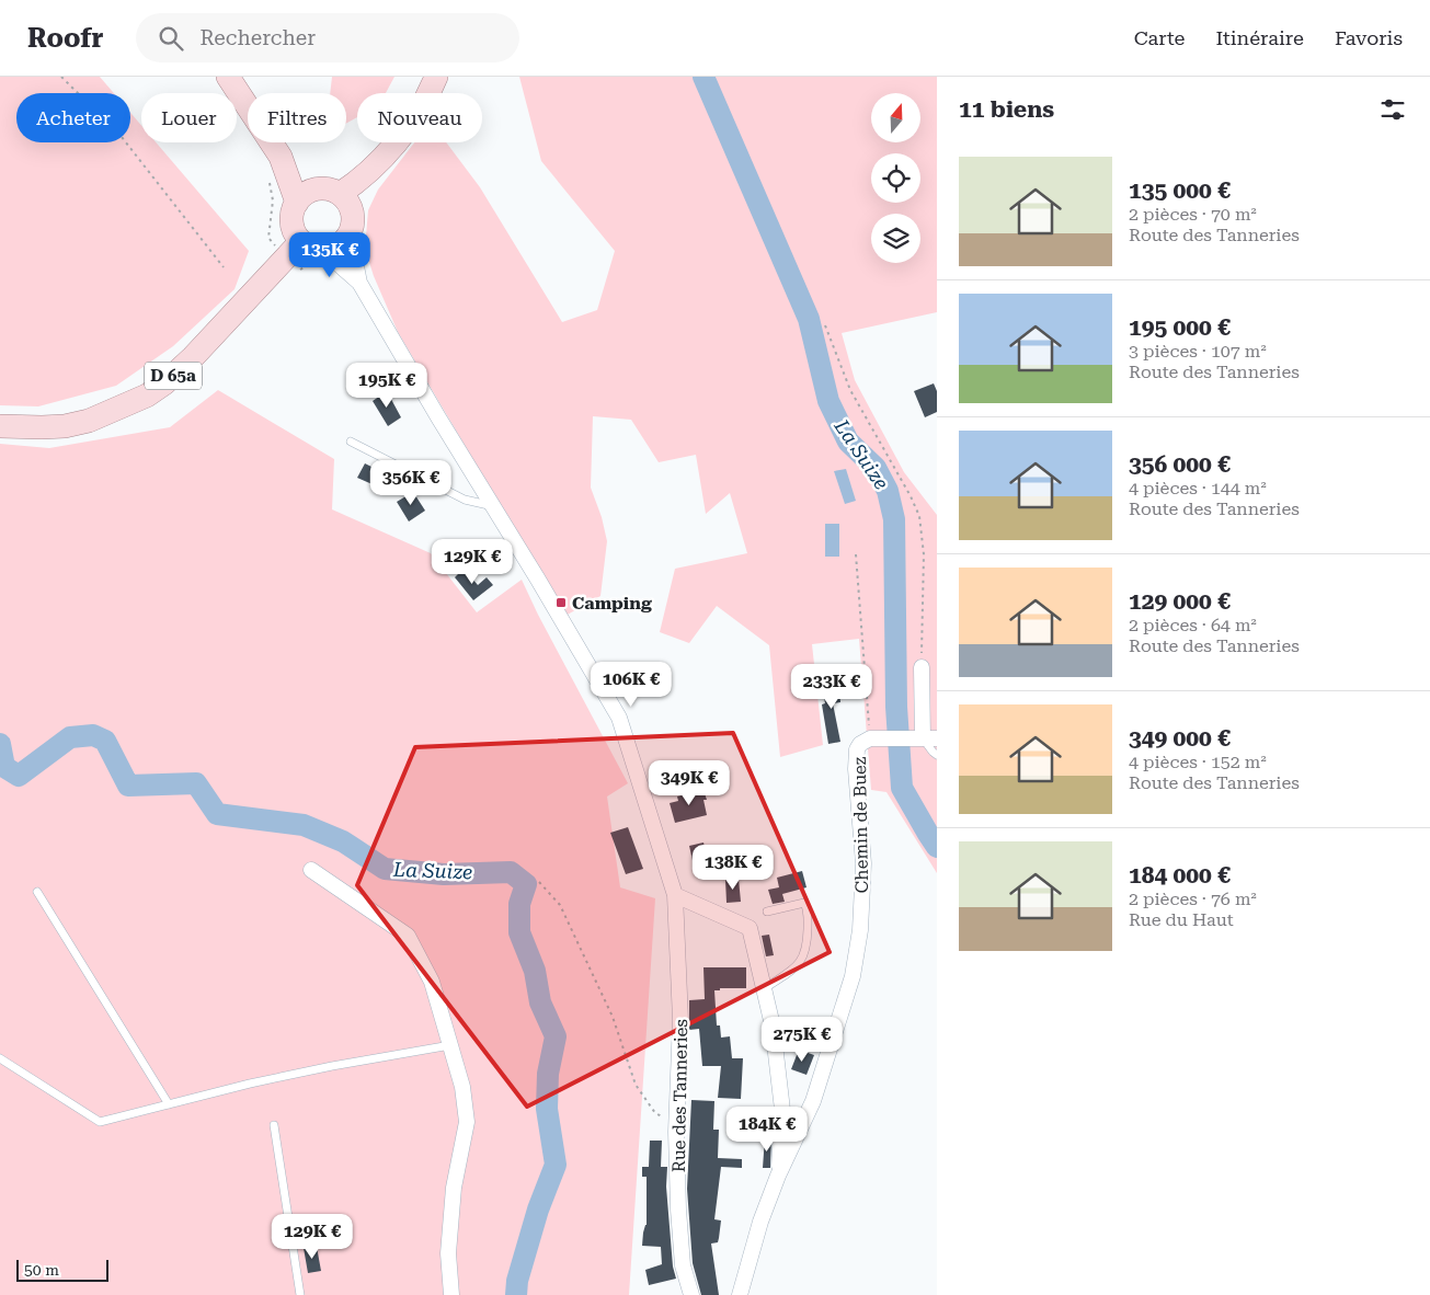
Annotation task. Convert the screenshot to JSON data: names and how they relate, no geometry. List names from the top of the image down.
{
  "streets": {
    "main road": ["D 65a"],
    "street": ["Chemin de Buez", "Rue des Tanneries"]
  },
  "water": ["La Suize"],
  "places": {
    "transit": ["Camping"]
  },
  "scale_bar": "50 m",
  "north": "top",
  "page": {
    "header": "Roofr",
    "search": "Rechercher",
    "nav": ["Carte", "Itinéraire", "Favoris"],
    "heading": "11 biens",
    "chip": [
      "Acheter",
      "Louer",
      "Filtres",
      "Nouveau"
    ],
    "list": [
      {
        "name": "135 000 €",
        "note": "2 pièces · 70 m² · Route des Tanneries"
      },
      {
        "name": "195 000 €",
        "note": "3 pièces · 107 m² · Route des Tanneries"
      },
      {
        "name": "356 000 €",
        "note": "4 pièces · 144 m² · Route des Tanneries"
      },
      {
        "name": "129 000 €",
        "note": "2 pièces · 64 m² · Route des Tanneries"
      },
      {
        "name": "349 000 €",
        "note": "4 pièces · 152 m² · Route des Tanneries"
      },
      {
        "name": "184 000 €",
        "note": "2 pièces · 76 m² · Rue du Haut"
      }
    ],
    "price": [
      "135K €",
      "195K €",
      "356K €",
      "129K €",
      "106K €",
      "233K €",
      "349K €",
      "138K €",
      "275K €",
      "184K €",
      "129K €"
    ],
    "scale": "50 m"
  }
}
